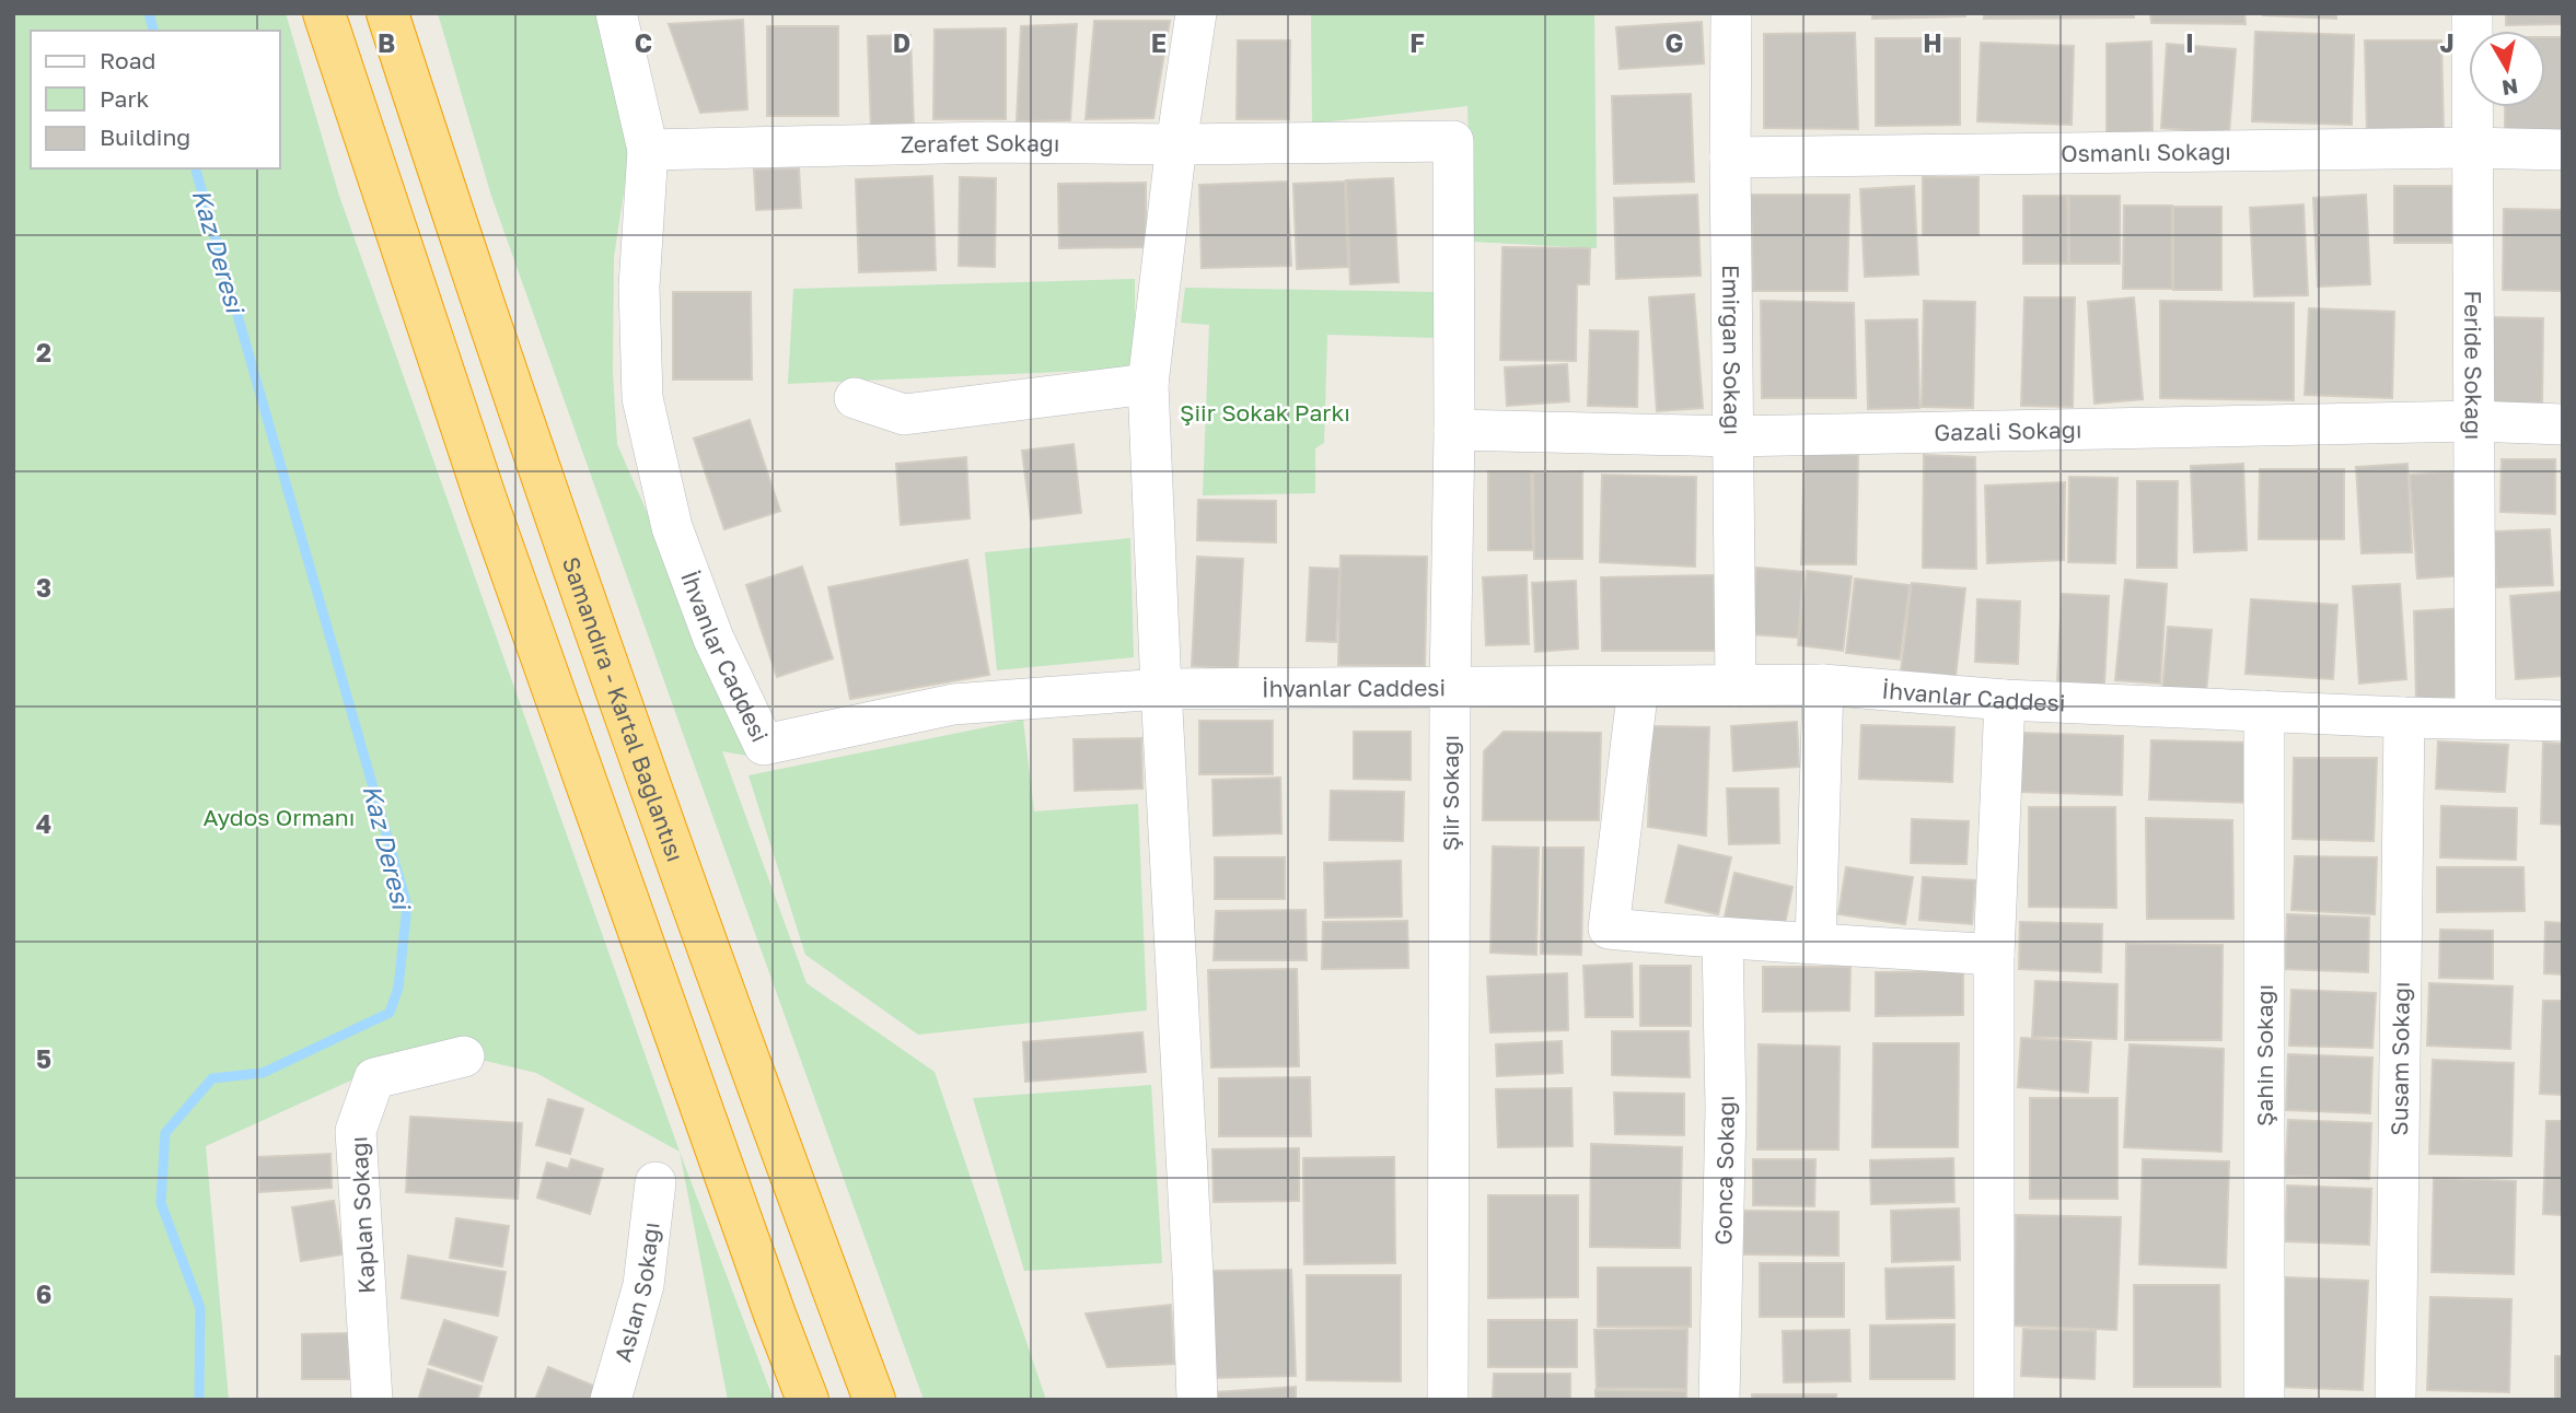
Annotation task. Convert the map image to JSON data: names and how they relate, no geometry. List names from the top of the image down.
{
  "streets": {
    "highway": ["Samandıra - Kartal Bağlantısı"],
    "street": [
      "Zerafet Sokağı",
      "Osmanlı Sokağı",
      "Emirgan Sokağı",
      "Feride Sokağı",
      "Gazali Sokağı",
      "İhvanlar Caddesi",
      "Şiir Sokağı",
      "Şahin Sokağı",
      "Susam Sokağı",
      "Gonca Sokağı",
      "Kaplan Sokağı",
      "Aslan Sokağı"
    ]
  },
  "crossings": [
    ["Zerafet Sokağı", "İhvanlar Caddesi"],
    ["Zerafet Sokağı", "Şiir Sokağı"],
    ["Osmanlı Sokağı", "Emirgan Sokağı"],
    ["Osmanlı Sokağı", "Feride Sokağı"],
    ["Emirgan Sokağı", "Gazali Sokağı"],
    ["Emirgan Sokağı", "İhvanlar Caddesi"],
    ["Feride Sokağı", "Gazali Sokağı"],
    ["Feride Sokağı", "İhvanlar Caddesi"],
    ["Gazali Sokağı", "Şiir Sokağı"],
    ["İhvanlar Caddesi", "Şiir Sokağı"],
    ["İhvanlar Caddesi", "Şahin Sokağı"],
    ["İhvanlar Caddesi", "Susam Sokağı"]
  ],
  "water": ["Kaz Deresi"],
  "parks": ["Şiir Sokak Parkı", "Aydos Ormanı"],
  "legend": ["Road", "Park", "Building"],
  "north": "bottom",
  "grid": {
    "columns": [
      "B",
      "C",
      "D",
      "E",
      "F",
      "G",
      "H",
      "I",
      "J"
    ],
    "rows": [
      "2",
      "3",
      "4",
      "5",
      "6"
    ]
  }
}
